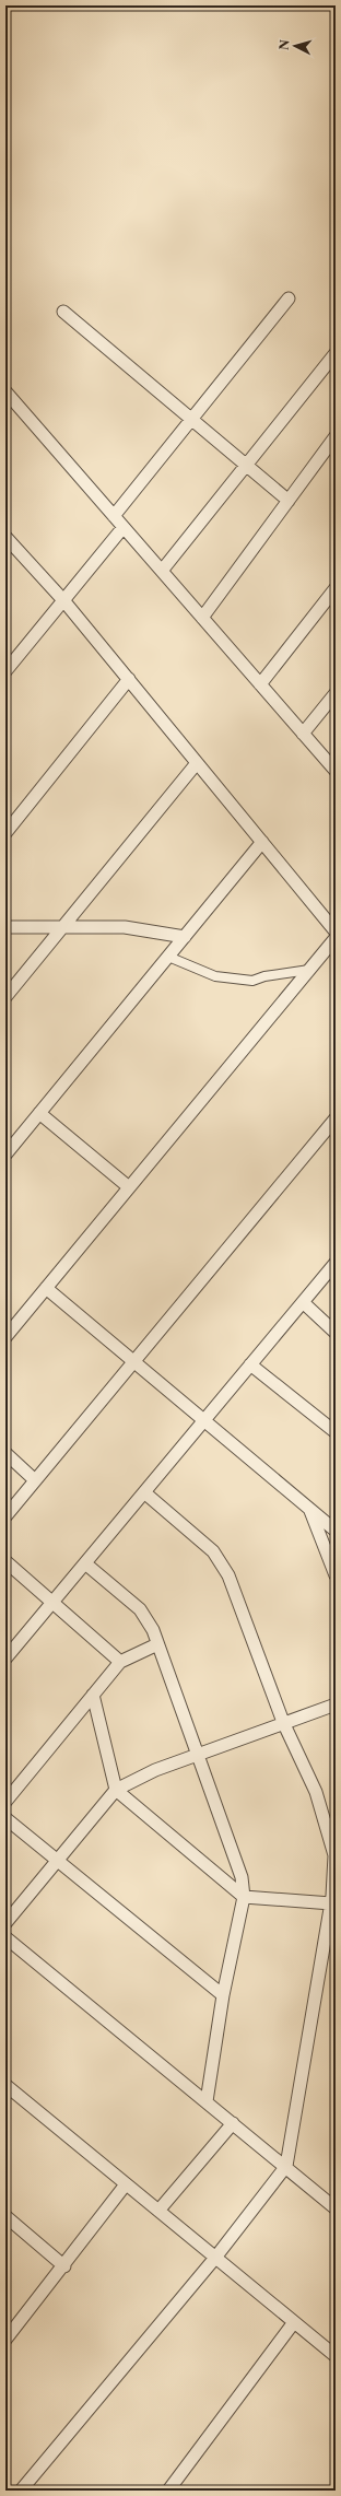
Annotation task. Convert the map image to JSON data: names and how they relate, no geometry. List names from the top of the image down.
{
  "north": "left"
}
